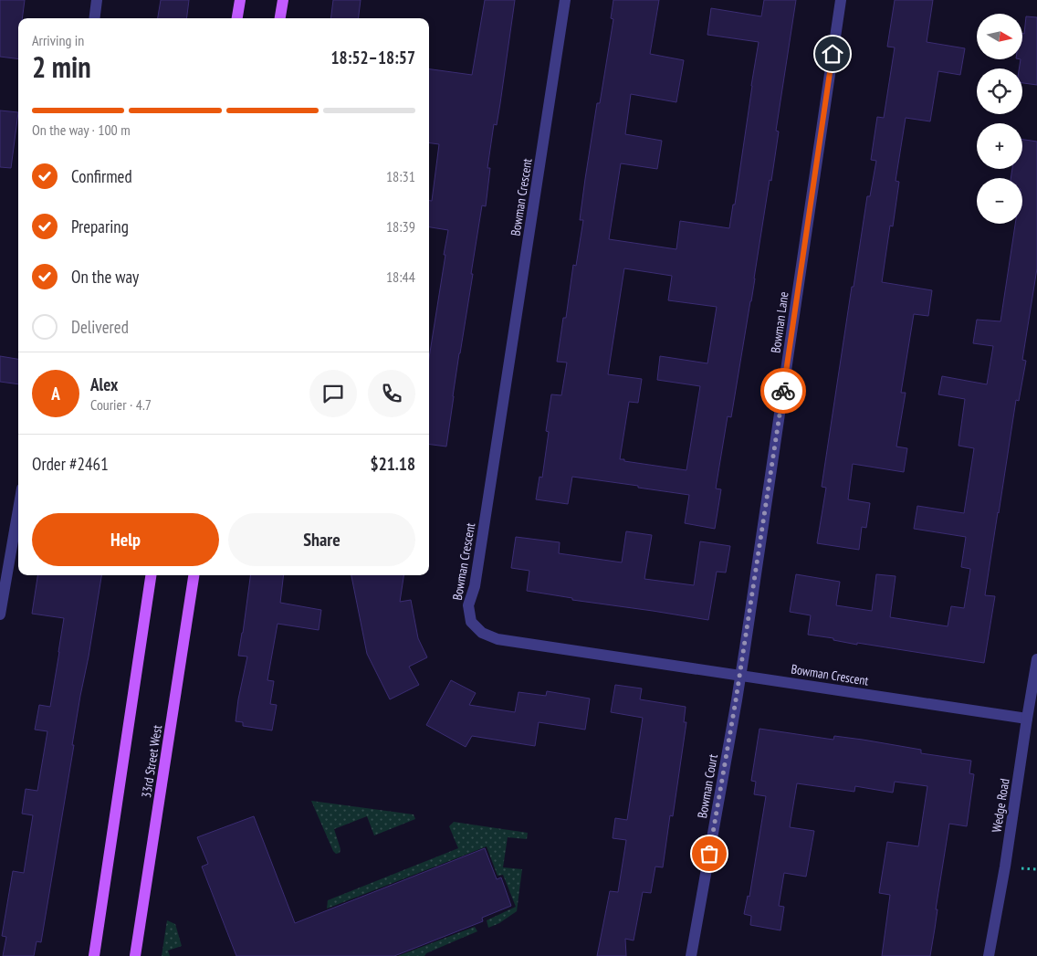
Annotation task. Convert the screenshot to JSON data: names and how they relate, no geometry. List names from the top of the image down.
{
  "streets": {
    "main road": ["33rd Street West"],
    "street": [
      "Bowman Crescent",
      "Bowman Lane",
      "Bowman Court",
      "Wedge Road"
    ]
  },
  "crossings": [
    ["Bowman Crescent", "Bowman Lane"],
    ["Bowman Crescent", "Bowman Court"],
    ["Bowman Crescent", "Wedge Road"],
    ["Bowman Lane", "Bowman Court"]
  ],
  "north": "right",
  "page": {
    "map_buttons": ["+", "−"],
    "heading": ["2 min", "Arriving in", "18:52–18:57"],
    "panel": [
      "Alex",
      "Courier · 4.7",
      "Order #2461",
      "$21.18"
    ],
    "bar": "On the way · 100 m",
    "list": [
      ["Confirmed", "18:31"],
      ["Preparing", "18:39"],
      ["On the way", "18:44"],
      "Delivered"
    ],
    "round": "A",
    "buttons": ["Help", "Share"]
  }
}
